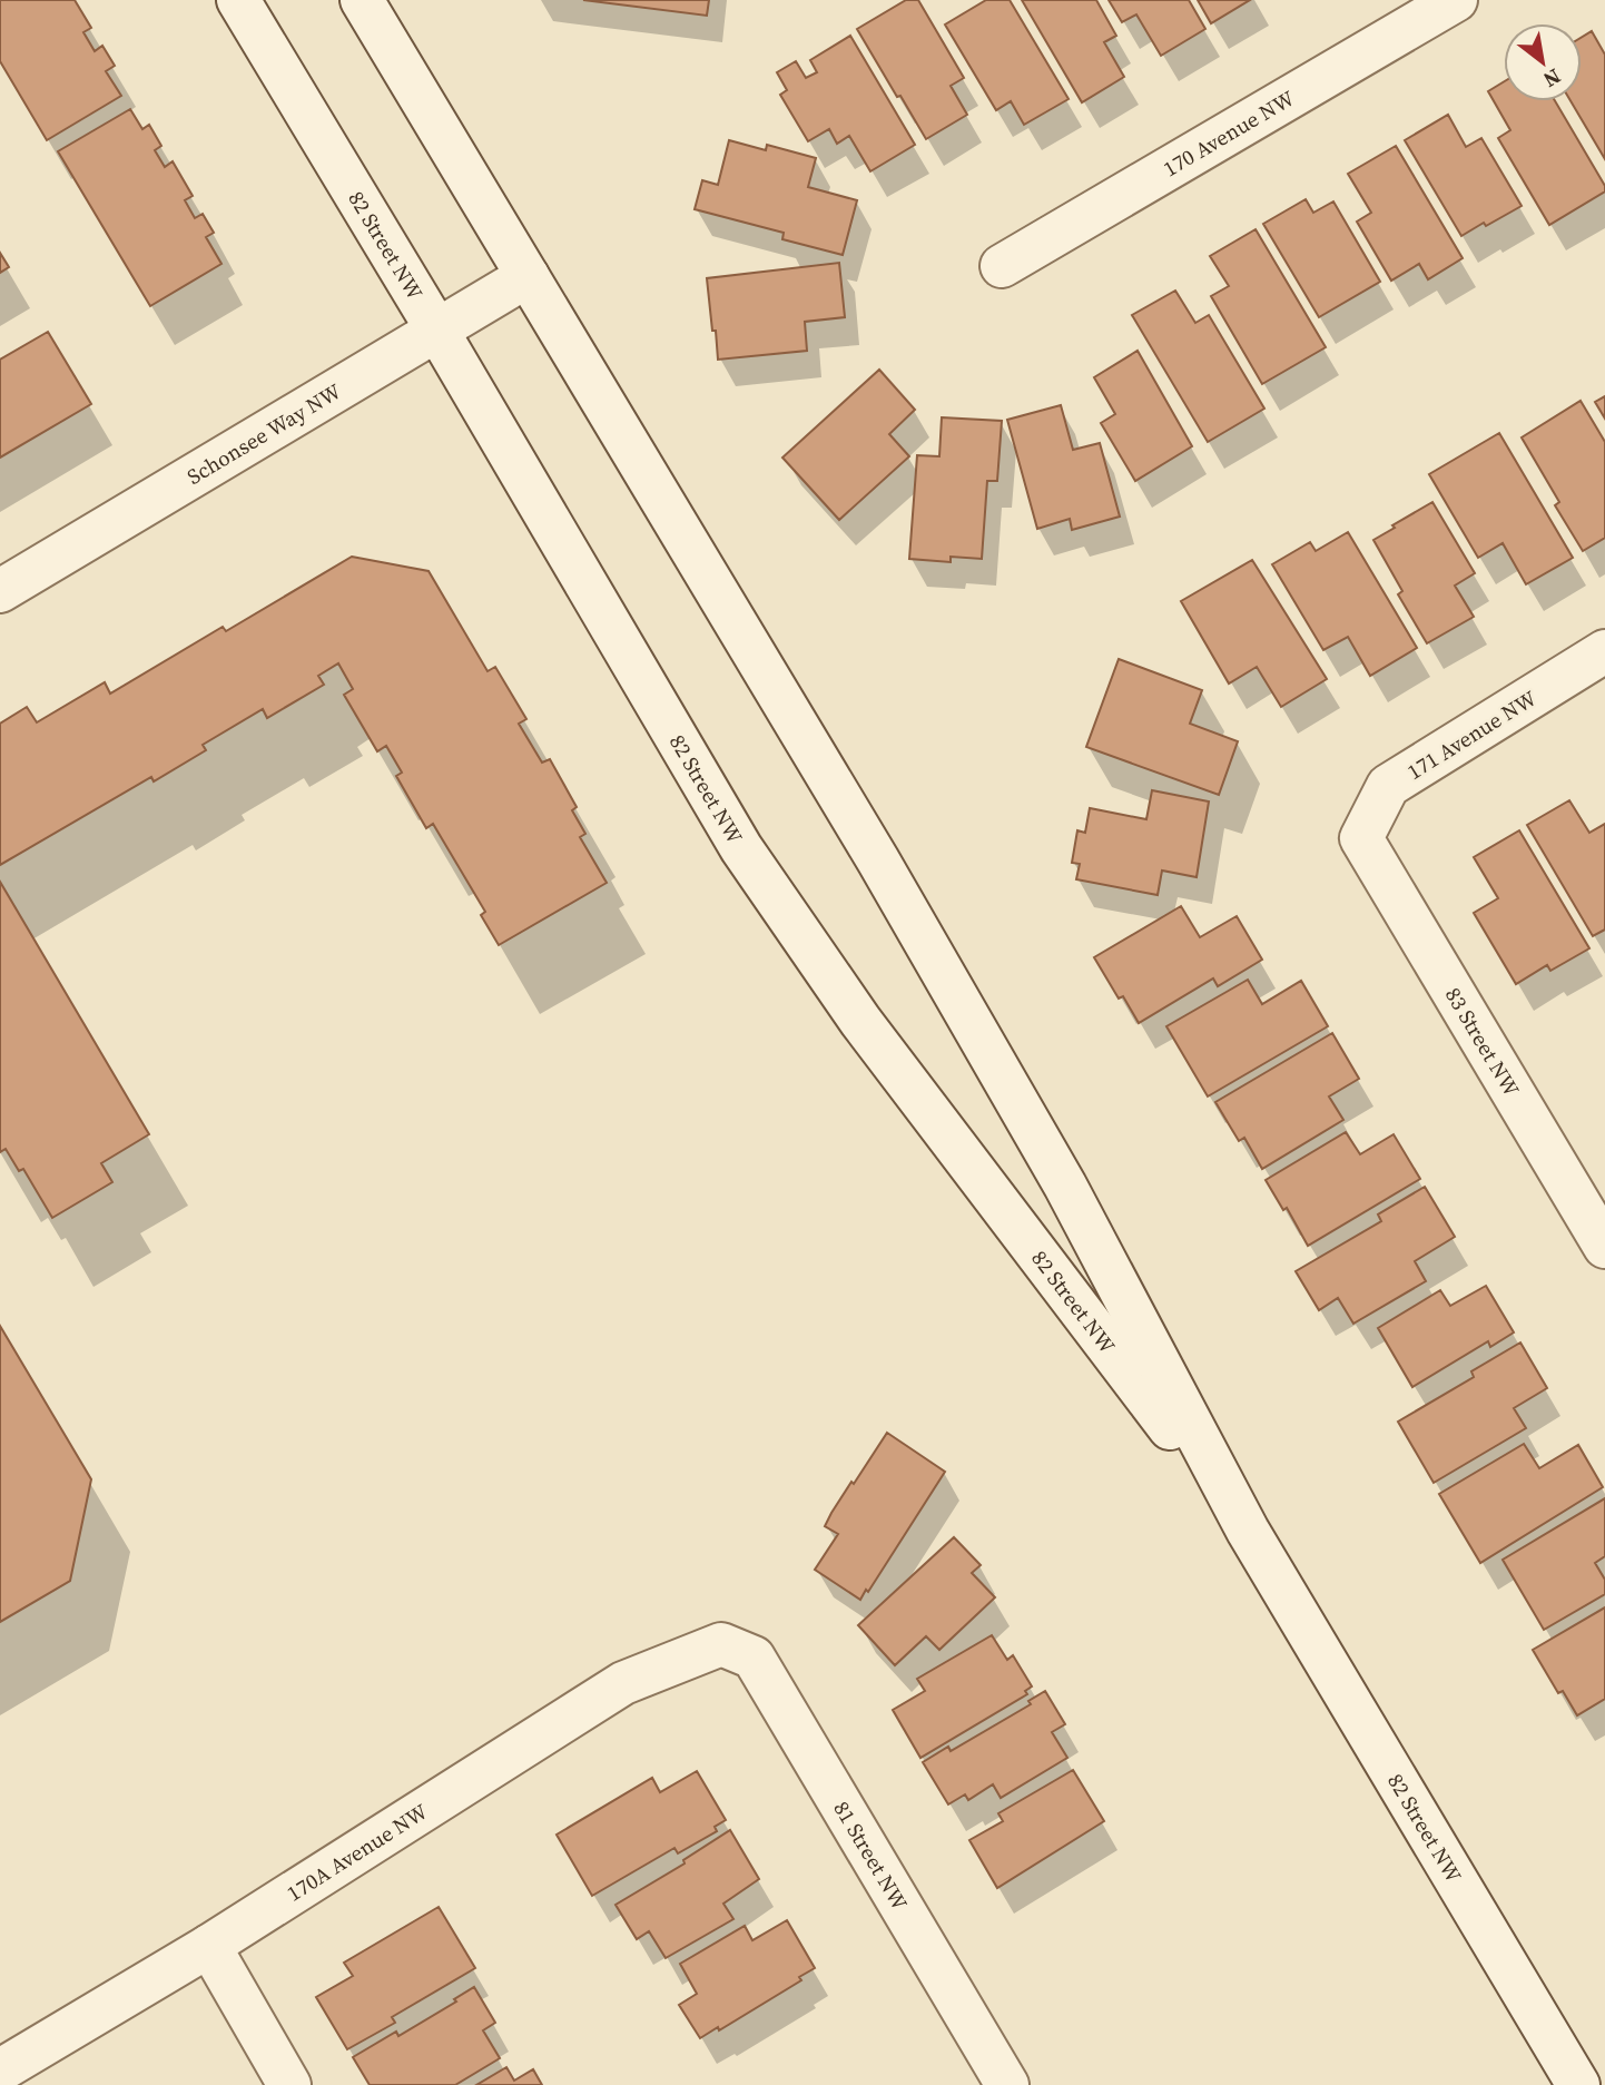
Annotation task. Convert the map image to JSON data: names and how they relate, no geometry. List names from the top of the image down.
{
  "streets": {
    "main road": [
      "170 Avenue NW",
      "82 Street NW",
      "Schonsee Way NW",
      "171 Avenue NW",
      "83 Street NW",
      "170A Avenue NW",
      "81 Street NW"
    ]
  },
  "crossings": [
    ["82 Street NW", "Schonsee Way NW"],
    ["171 Avenue NW", "83 Street NW"],
    ["170A Avenue NW", "81 Street NW"]
  ],
  "north": "bottom right"
}
